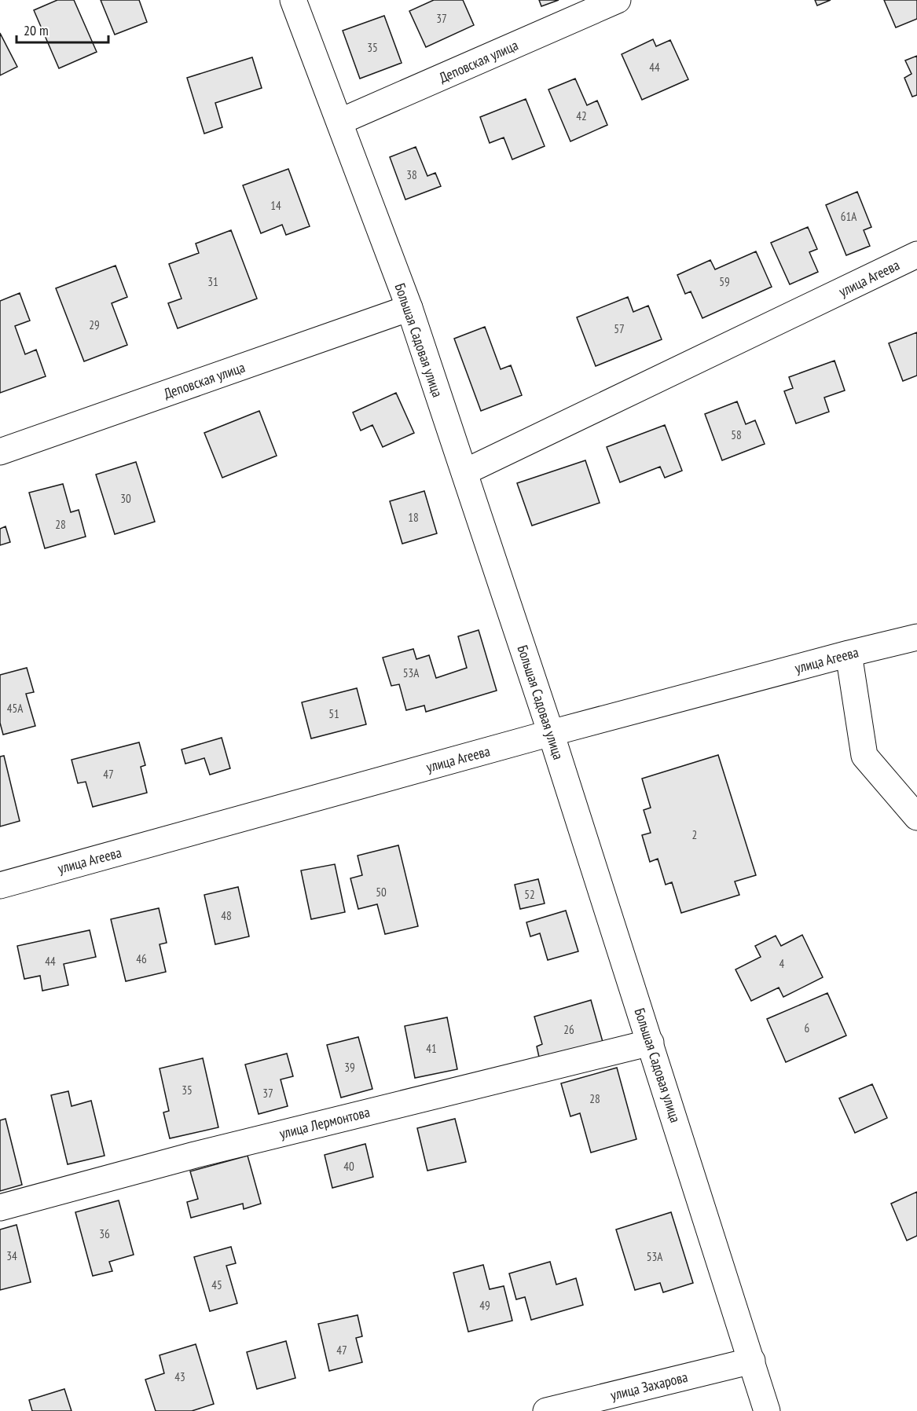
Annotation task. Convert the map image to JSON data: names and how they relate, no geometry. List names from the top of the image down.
{
  "streets": {
    "street": [
      "Деповская улица",
      "улица Агеева",
      "Большая Садовая улица",
      "улица Лермонтова",
      "улица Захарова"
    ]
  },
  "crossings": [
    ["Деповская улица", "Большая Садовая улица"],
    ["улица Агеева", "Большая Садовая улица"],
    ["Большая Садовая улица", "улица Лермонтова"],
    ["Большая Садовая улица", "улица Захарова"]
  ],
  "house_numbers": [
    "37",
    "35",
    "44",
    "42",
    "38",
    "14",
    "61А",
    "31",
    "59",
    "29",
    "57",
    "58",
    "30",
    "18",
    "28",
    "53А",
    "45А",
    "51",
    "47",
    "2",
    "50",
    "52",
    "48",
    "46",
    "44",
    "4",
    "6",
    "26",
    "41",
    "39",
    "35",
    "37",
    "28",
    "40",
    "36",
    "34",
    "53А",
    "45",
    "49",
    "47",
    "43"
  ],
  "scale_bar": "20 m"
}
